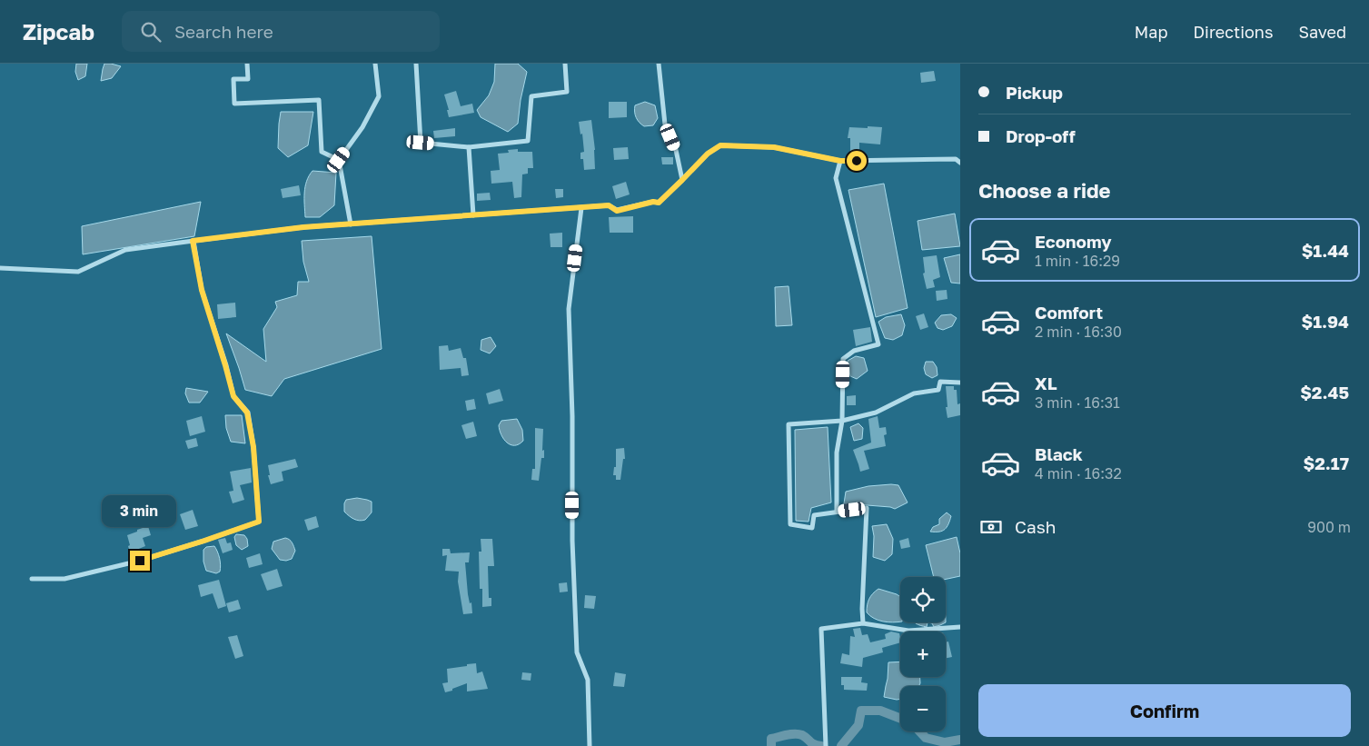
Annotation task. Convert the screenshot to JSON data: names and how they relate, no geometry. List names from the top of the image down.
{
  "page": {
    "header": "Zipcab",
    "search": "Search here",
    "nav": ["Map", "Directions", "Saved"],
    "banner": ["Pickup", "Drop-off"],
    "heading": "Choose a ride",
    "list": [
      {
        "name": "Economy",
        "note": "1 min · 16:29",
        "value": "$1.44"
      },
      {
        "name": "Comfort",
        "note": "2 min · 16:30",
        "value": "$1.94"
      },
      {
        "name": "XL",
        "note": "3 min · 16:31",
        "value": "$2.45"
      },
      {
        "name": "Black",
        "note": "4 min · 16:32",
        "value": "$2.17"
      }
    ],
    "bubble": "3 min",
    "pay": ["Cash", "900 m"],
    "map_buttons": ["+", "−"],
    "buttons": "Confirm"
  }
}
